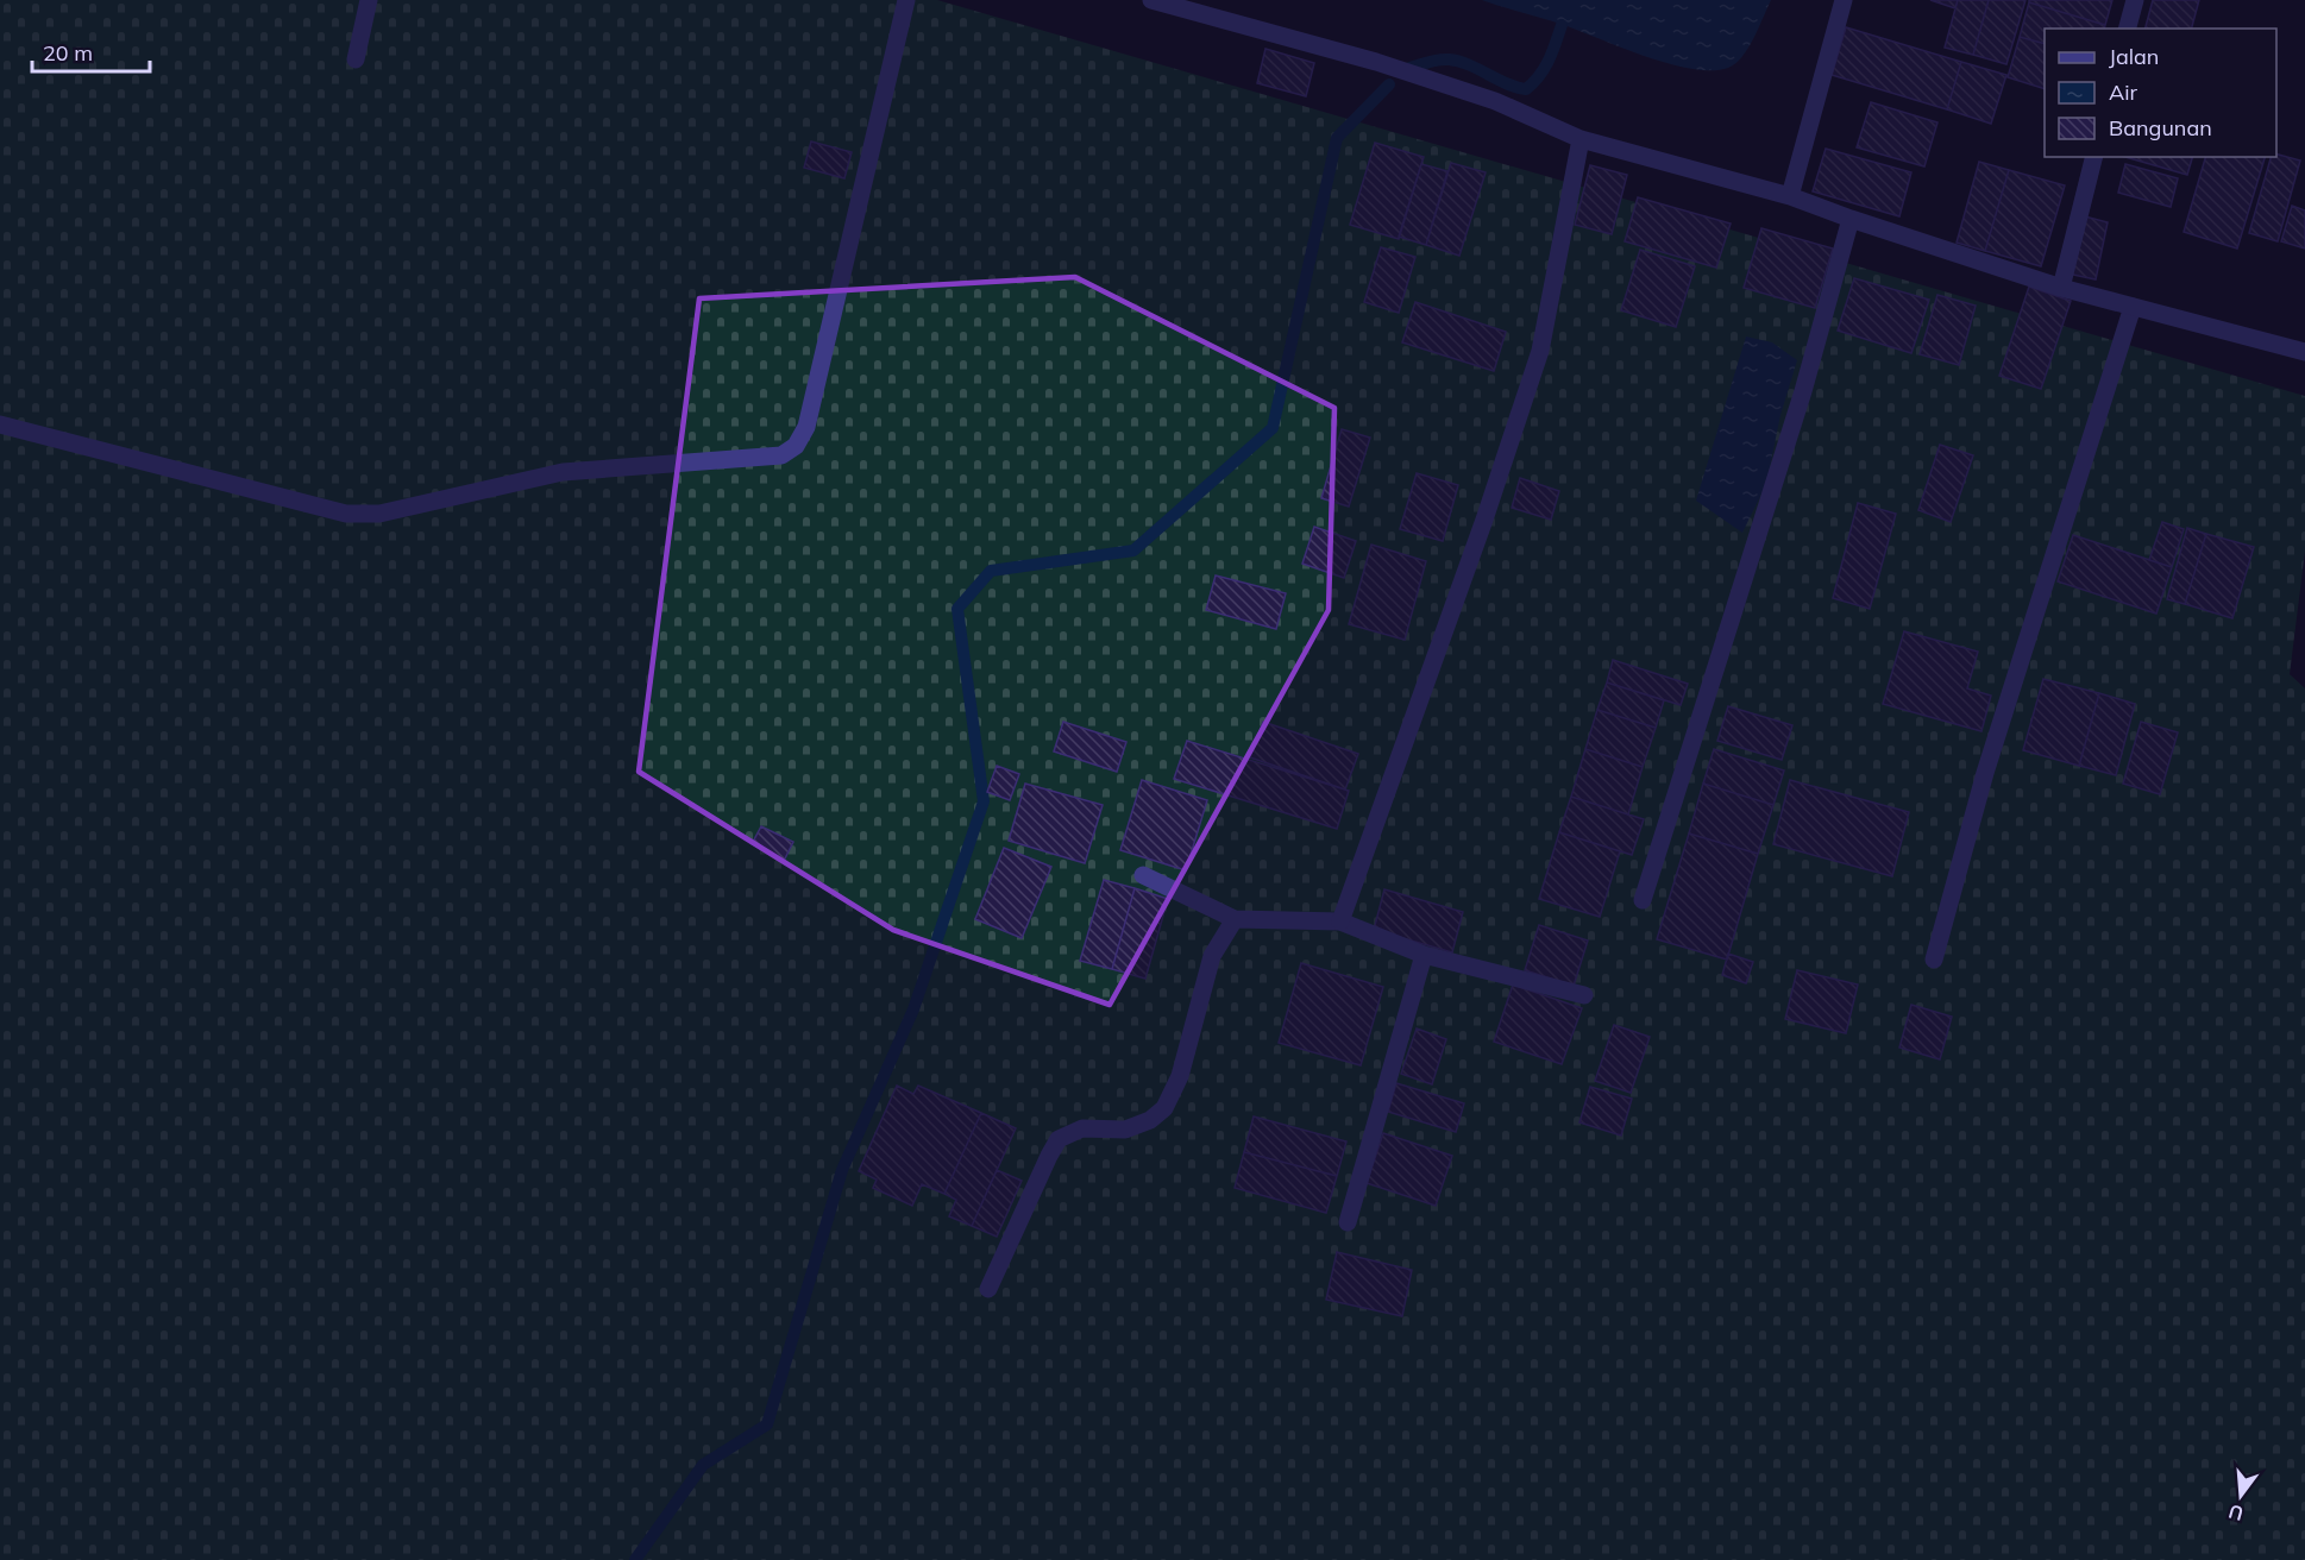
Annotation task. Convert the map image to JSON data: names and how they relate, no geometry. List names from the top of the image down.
{
  "legend": ["Jalan", "Air", "Bangunan"],
  "scale_bar": "20 m",
  "north": "bottom"
}
